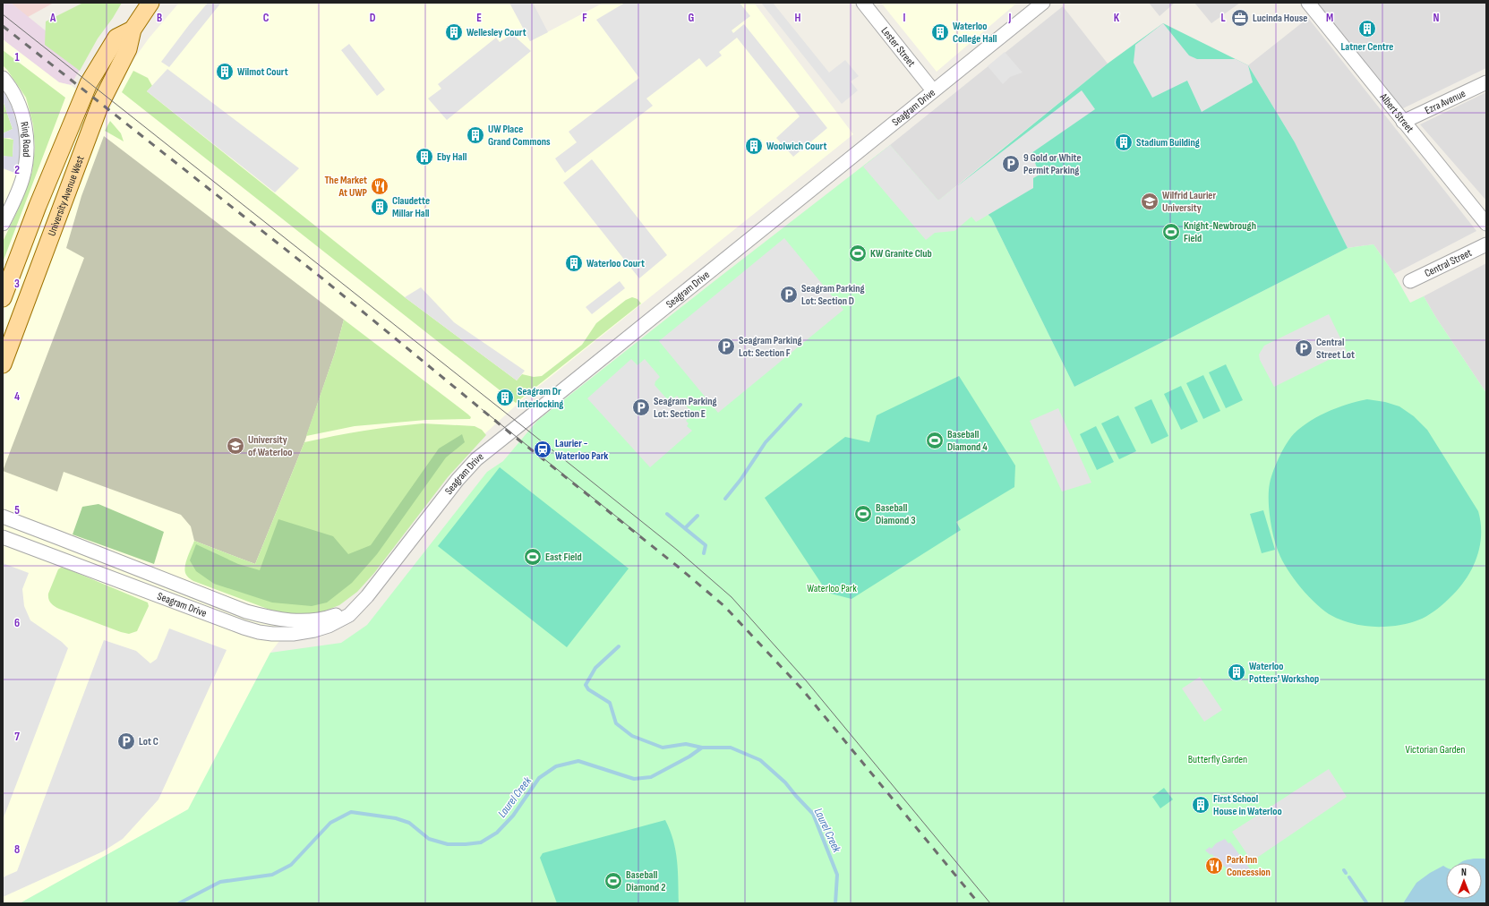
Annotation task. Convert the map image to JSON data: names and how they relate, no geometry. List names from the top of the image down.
{
  "streets": {
    "main road": ["University Avenue West"],
    "street": [
      "Lester Street",
      "Ezra Avenue",
      "Seagram Drive",
      "Albert Street",
      "Ring Road",
      "Central Street"
    ]
  },
  "crossings": [
    ["Lester Street", "Seagram Drive"],
    ["Ezra Avenue", "Albert Street"]
  ],
  "water": ["Laurel Creek"],
  "parks": ["Waterloo Park", "Victorian Garden", "Butterfly Garden"],
  "places": {
    "office": ["Lucinda House"],
    "building": [
      "Latner Centre",
      "Wellesley Court",
      "Waterloo College Hall",
      "Wilmot Court",
      "UW Place Grand Commons",
      "Stadium Building",
      "Woolwich Court",
      "Eby Hall",
      "Claudette Millar Hall",
      "Waterloo Court",
      "Seagram Dr Interlocking",
      "Waterloo Potters' Workshop",
      "First School House in Waterloo"
    ],
    "parking": [
      "9 Gold or White Permit Parking",
      "Seagram Parking Lot: Section D",
      "Seagram Parking Lot: Section F",
      "Central Street Lot",
      "Seagram Parking Lot: Section E",
      "Lot C"
    ],
    "restaurant": ["The Market At UWP", "Park Inn Concession"],
    "school or university": ["Wilfrid Laurier University", "University of Waterloo"],
    "sports": [
      "Knight-Newbrough Field",
      "KW Granite Club",
      "Baseball Diamond 4",
      "Baseball Diamond 3",
      "East Field",
      "Baseball Diamond 2"
    ],
    "station": ["Laurier - Waterloo Park"]
  },
  "north": "top",
  "grid": {
    "columns": [
      "A",
      "B",
      "C",
      "D",
      "E",
      "F",
      "G",
      "H",
      "I",
      "J",
      "K",
      "L",
      "M",
      "N"
    ],
    "rows": [
      "1",
      "2",
      "3",
      "4",
      "5",
      "6",
      "7",
      "8"
    ]
  }
}
